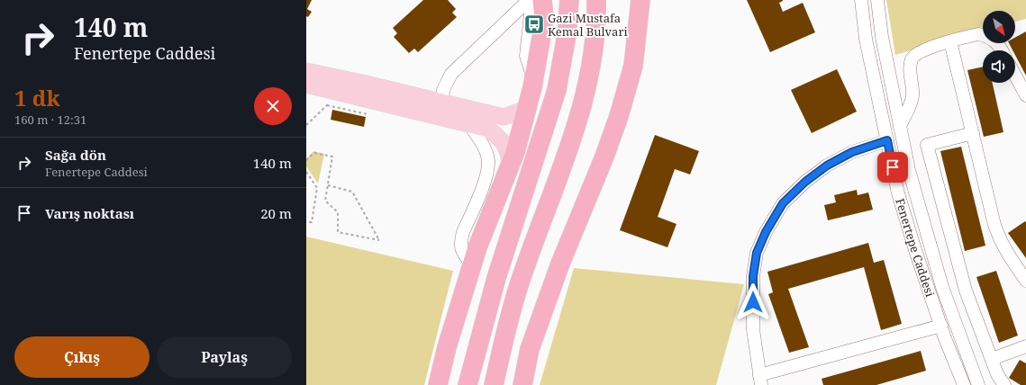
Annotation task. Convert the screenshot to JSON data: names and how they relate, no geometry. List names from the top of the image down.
{
  "streets": {
    "street": ["Fenertepe Caddesi"]
  },
  "places": {
    "bus stop": ["Gazi Mustafa Kemal Bulvari"]
  },
  "north": "bottom right",
  "page": {
    "turn": ["140 m", "Fenertepe Caddesi"],
    "heading": ["1 dk", "160 m · 12:31"],
    "list": [
      {
        "name": "Sağa dön",
        "note": "Fenertepe Caddesi",
        "value": "140 m"
      },
      {
        "name": "Varış noktası",
        "value": "20 m"
      }
    ],
    "buttons": ["Çıkış", "Paylaş"]
  }
}
